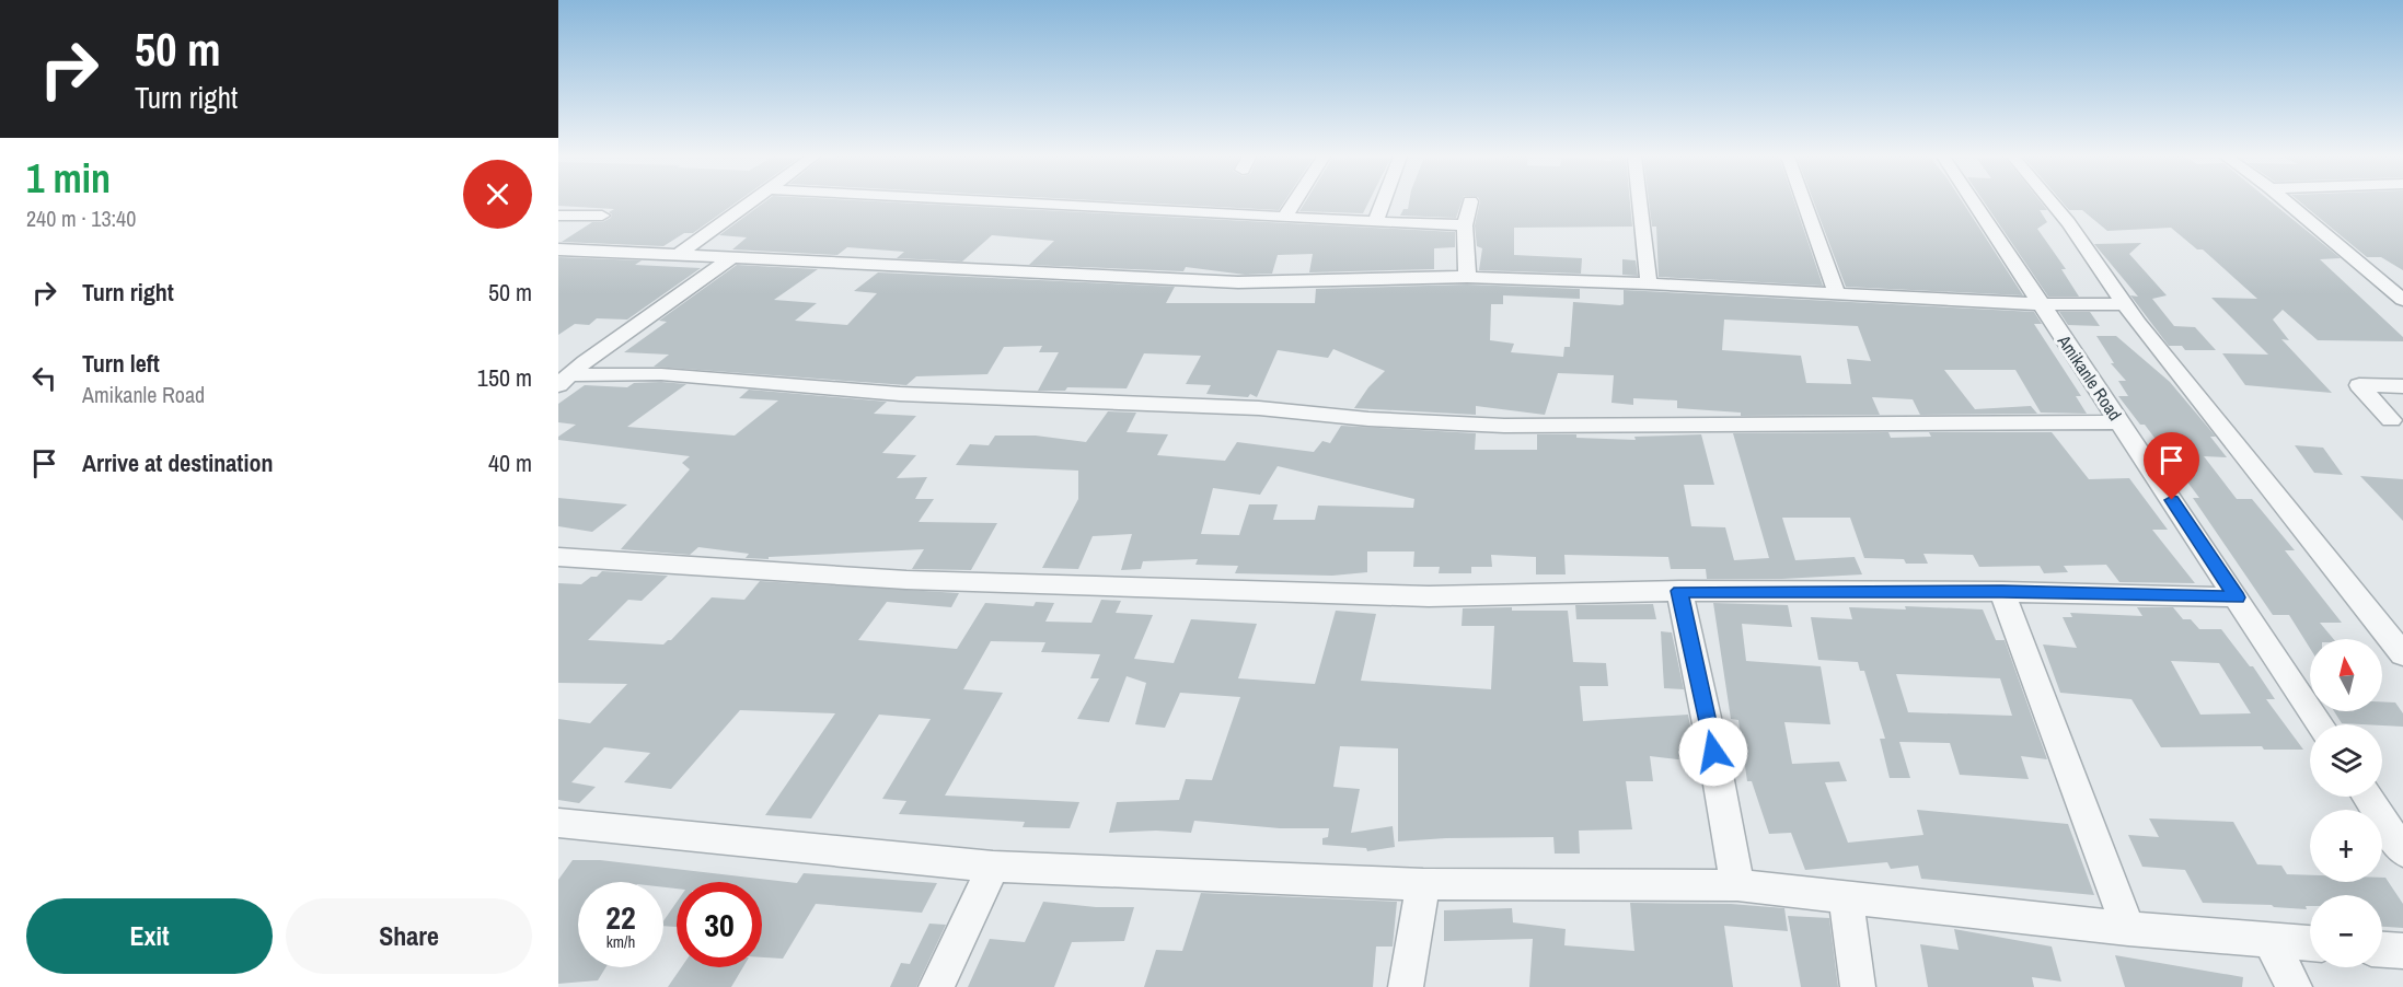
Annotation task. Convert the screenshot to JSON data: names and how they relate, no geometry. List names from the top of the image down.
{
  "streets": {
    "street": ["Amikanle Road"]
  },
  "north": "top",
  "page": {
    "turn": ["50 m", "Turn right"],
    "heading": ["1 min", "240 m · 13:40"],
    "list": [
      {
        "name": "Turn right",
        "value": "50 m"
      },
      {
        "name": "Turn left",
        "note": "Amikanle Road",
        "value": "150 m"
      },
      {
        "name": "Arrive at destination",
        "value": "40 m"
      }
    ],
    "map_buttons": ["+", "−"],
    "speed": "22 km/h",
    "limit": "30",
    "buttons": ["Exit", "Share"]
  }
}
